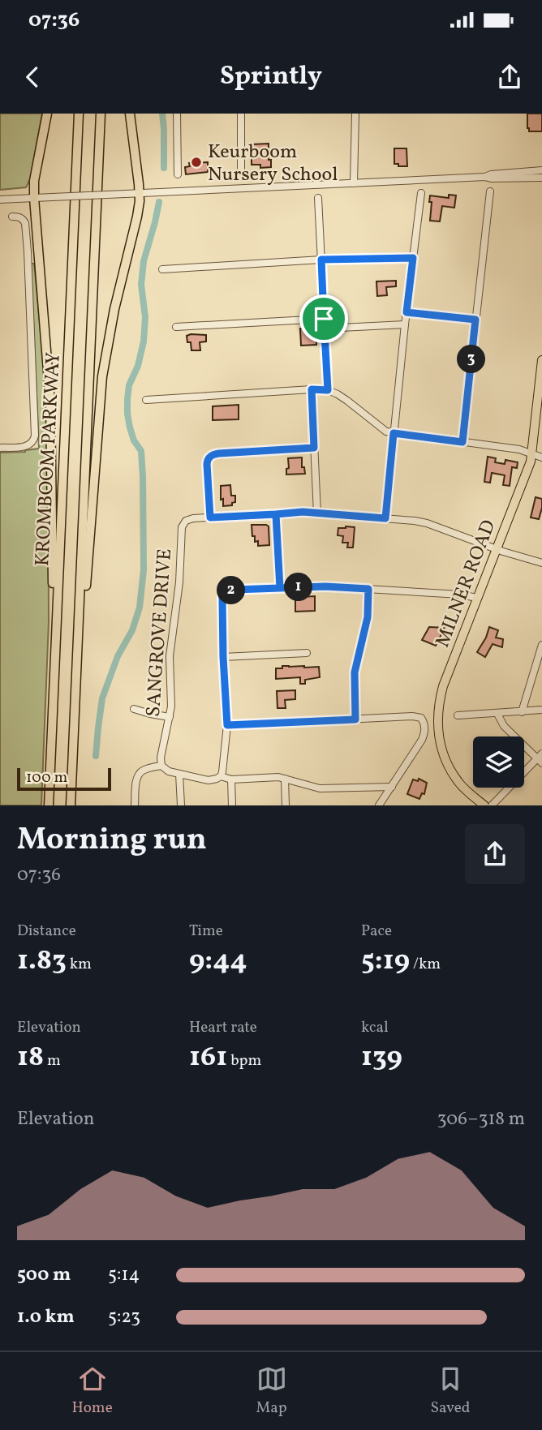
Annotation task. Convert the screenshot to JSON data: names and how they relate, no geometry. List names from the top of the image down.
{
  "streets": {
    "highway": ["KROMBOOM PARKWAY"],
    "main road": ["MILNER ROAD"],
    "street": ["SANGROVE DRIVE"]
  },
  "places": ["Keurboom Nursery School"],
  "scale_bar": "100 m",
  "page": {
    "status": "07:36",
    "header": "Sprintly",
    "pins": ["3", "1", "2"],
    "scale": "100 m",
    "heading": ["Morning run", "07:36"],
    "stats": [
      ["Distance", "1.83 km"],
      ["Time", "9:44"],
      ["Pace", "5:19 /km"],
      ["Elevation", "18 m"],
      ["Heart rate", "161 bpm"],
      ["kcal", "139"]
    ],
    "chart": ["Elevation", "306–318 m"],
    "list": [
      {
        "name": "500 m",
        "note": "5:14"
      },
      {
        "name": "1.0 km",
        "note": "5:23"
      }
    ],
    "tabs": ["Home", "Map", "Saved"]
  }
}
